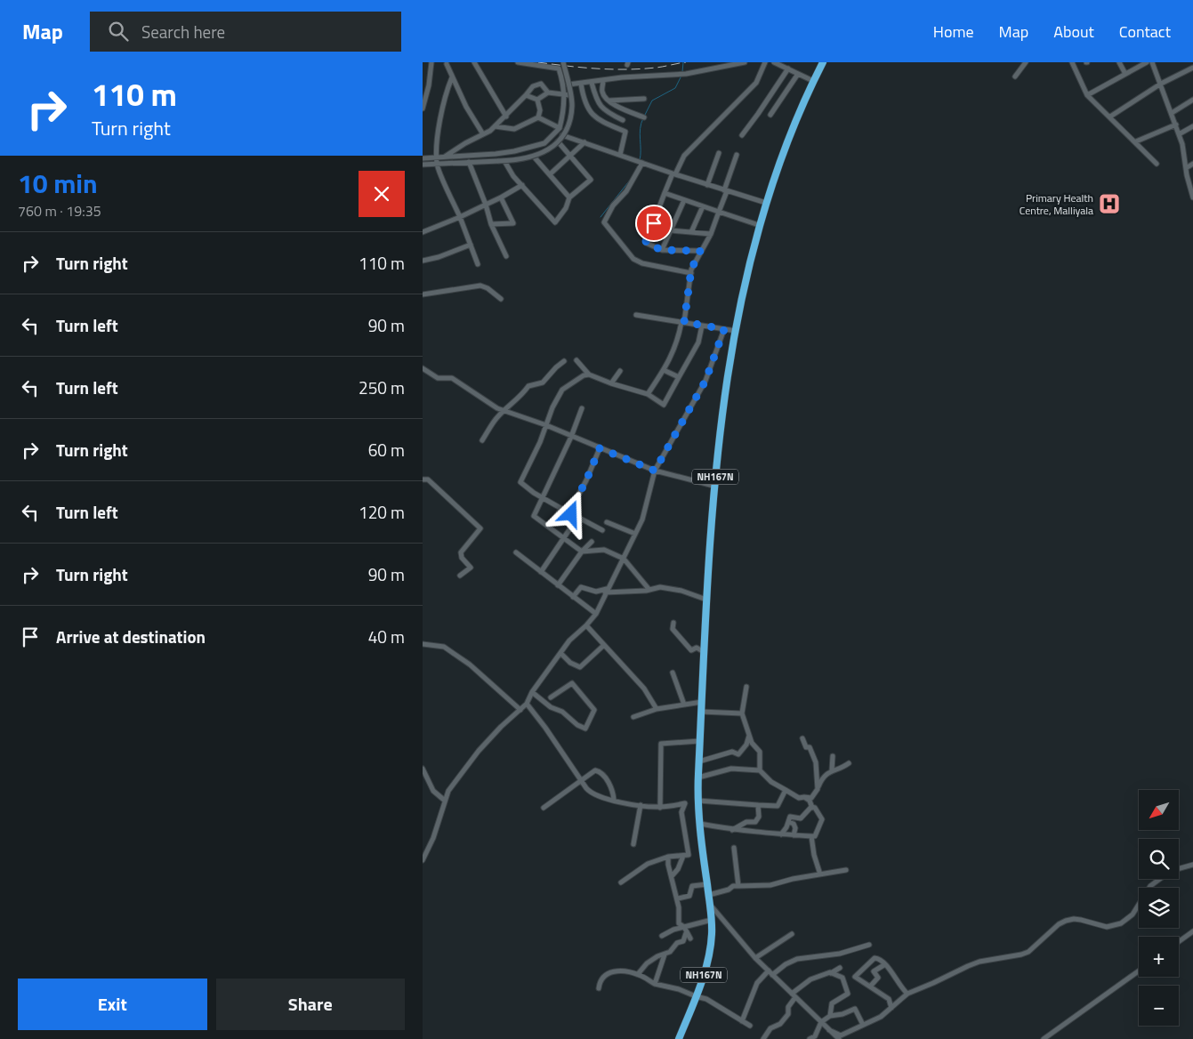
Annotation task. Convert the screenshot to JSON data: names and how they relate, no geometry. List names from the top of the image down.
{
  "streets": {
    "highway": ["NH167N"]
  },
  "places": {
    "hospital": ["Primary Health Centre, Malliyala"]
  },
  "north": "bottom left",
  "page": {
    "header": "Map",
    "search": "Search here",
    "nav": [
      "Home",
      "Map",
      "About",
      "Contact"
    ],
    "turn": ["110 m", "Turn right"],
    "heading": ["10 min", "760 m · 19:35"],
    "list": [
      {
        "name": "Turn right",
        "value": "110 m"
      },
      {
        "name": "Turn left",
        "value": "90 m"
      },
      {
        "name": "Turn left",
        "value": "250 m"
      },
      {
        "name": "Turn right",
        "value": "60 m"
      },
      {
        "name": "Turn left",
        "value": "120 m"
      },
      {
        "name": "Turn right",
        "value": "90 m"
      },
      {
        "name": "Arrive at destination",
        "value": "40 m"
      }
    ],
    "map_buttons": ["+", "−"],
    "buttons": ["Exit", "Share"]
  }
}
